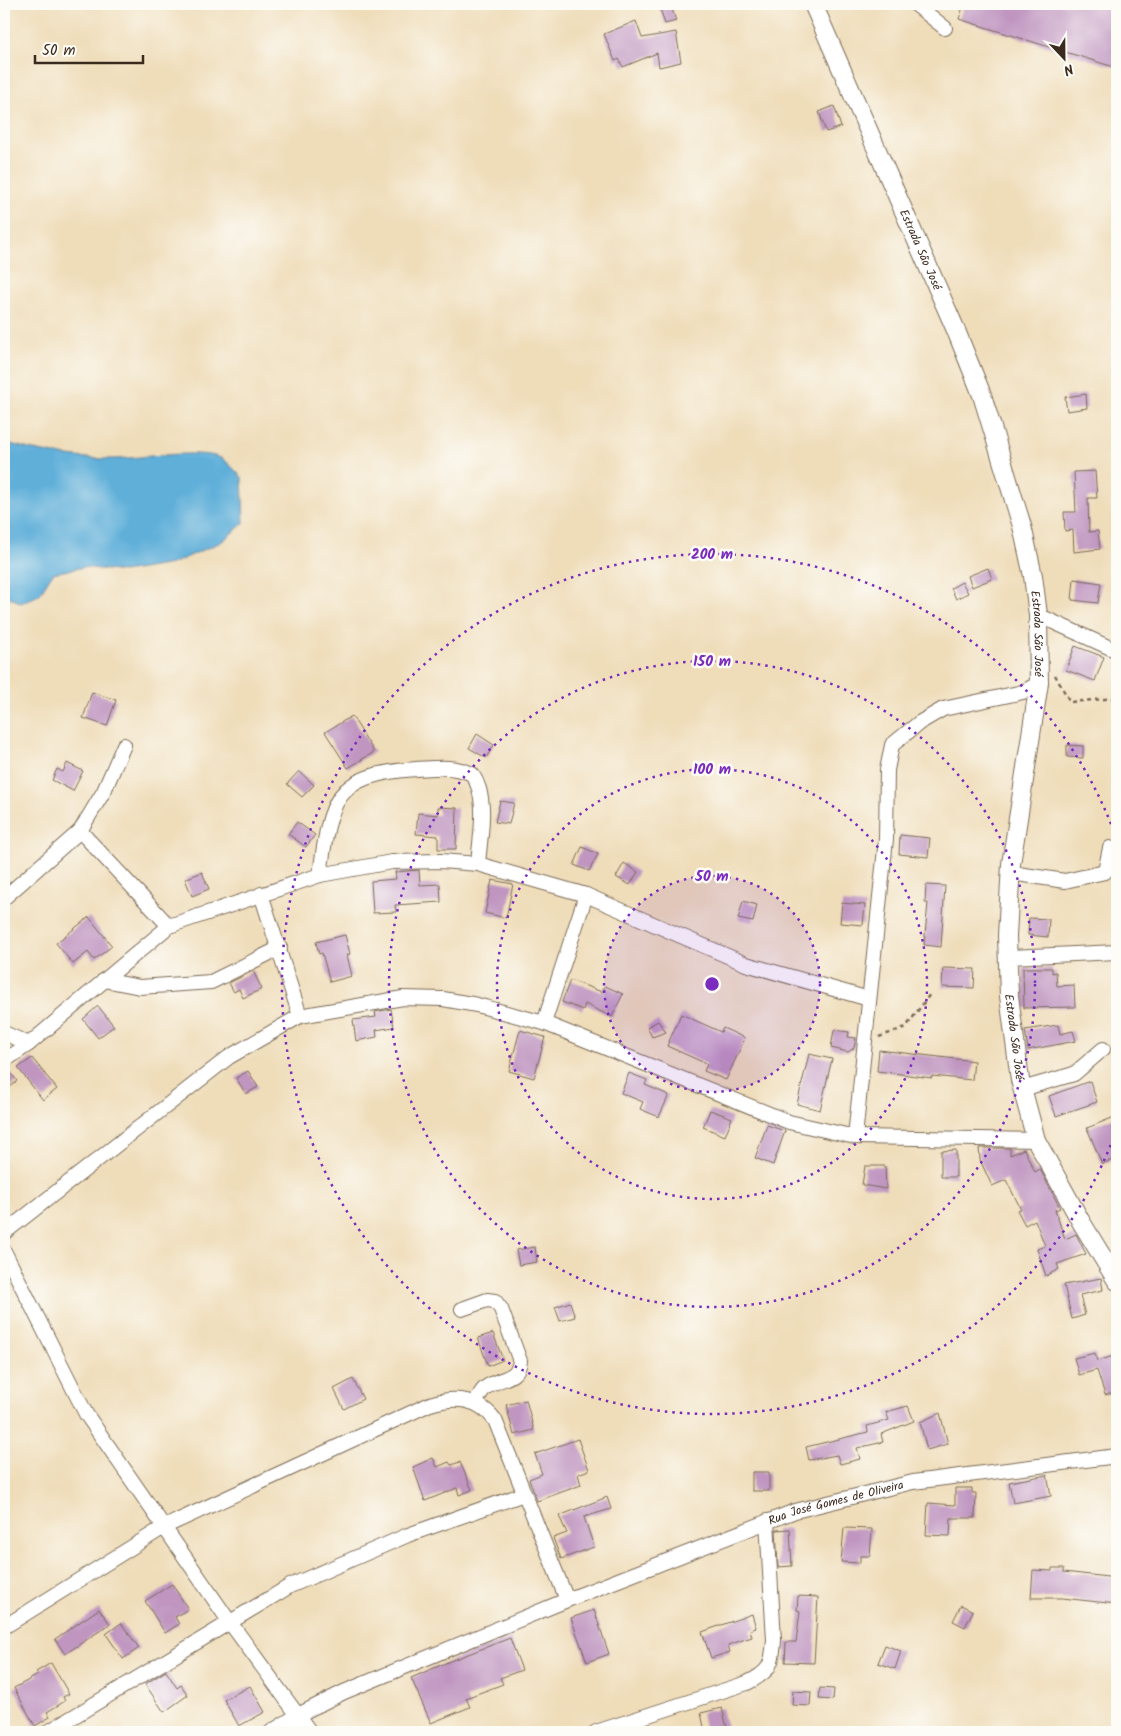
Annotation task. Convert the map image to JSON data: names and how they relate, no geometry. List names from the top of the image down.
{
  "streets": {
    "street": ["Estrada São José", "Rua José Gomes de Oliveira"]
  },
  "scale_bar": "50 m",
  "north": "bottom",
  "rings": [
    "200 m",
    "150 m",
    "100 m",
    "50 m"
  ]
}
